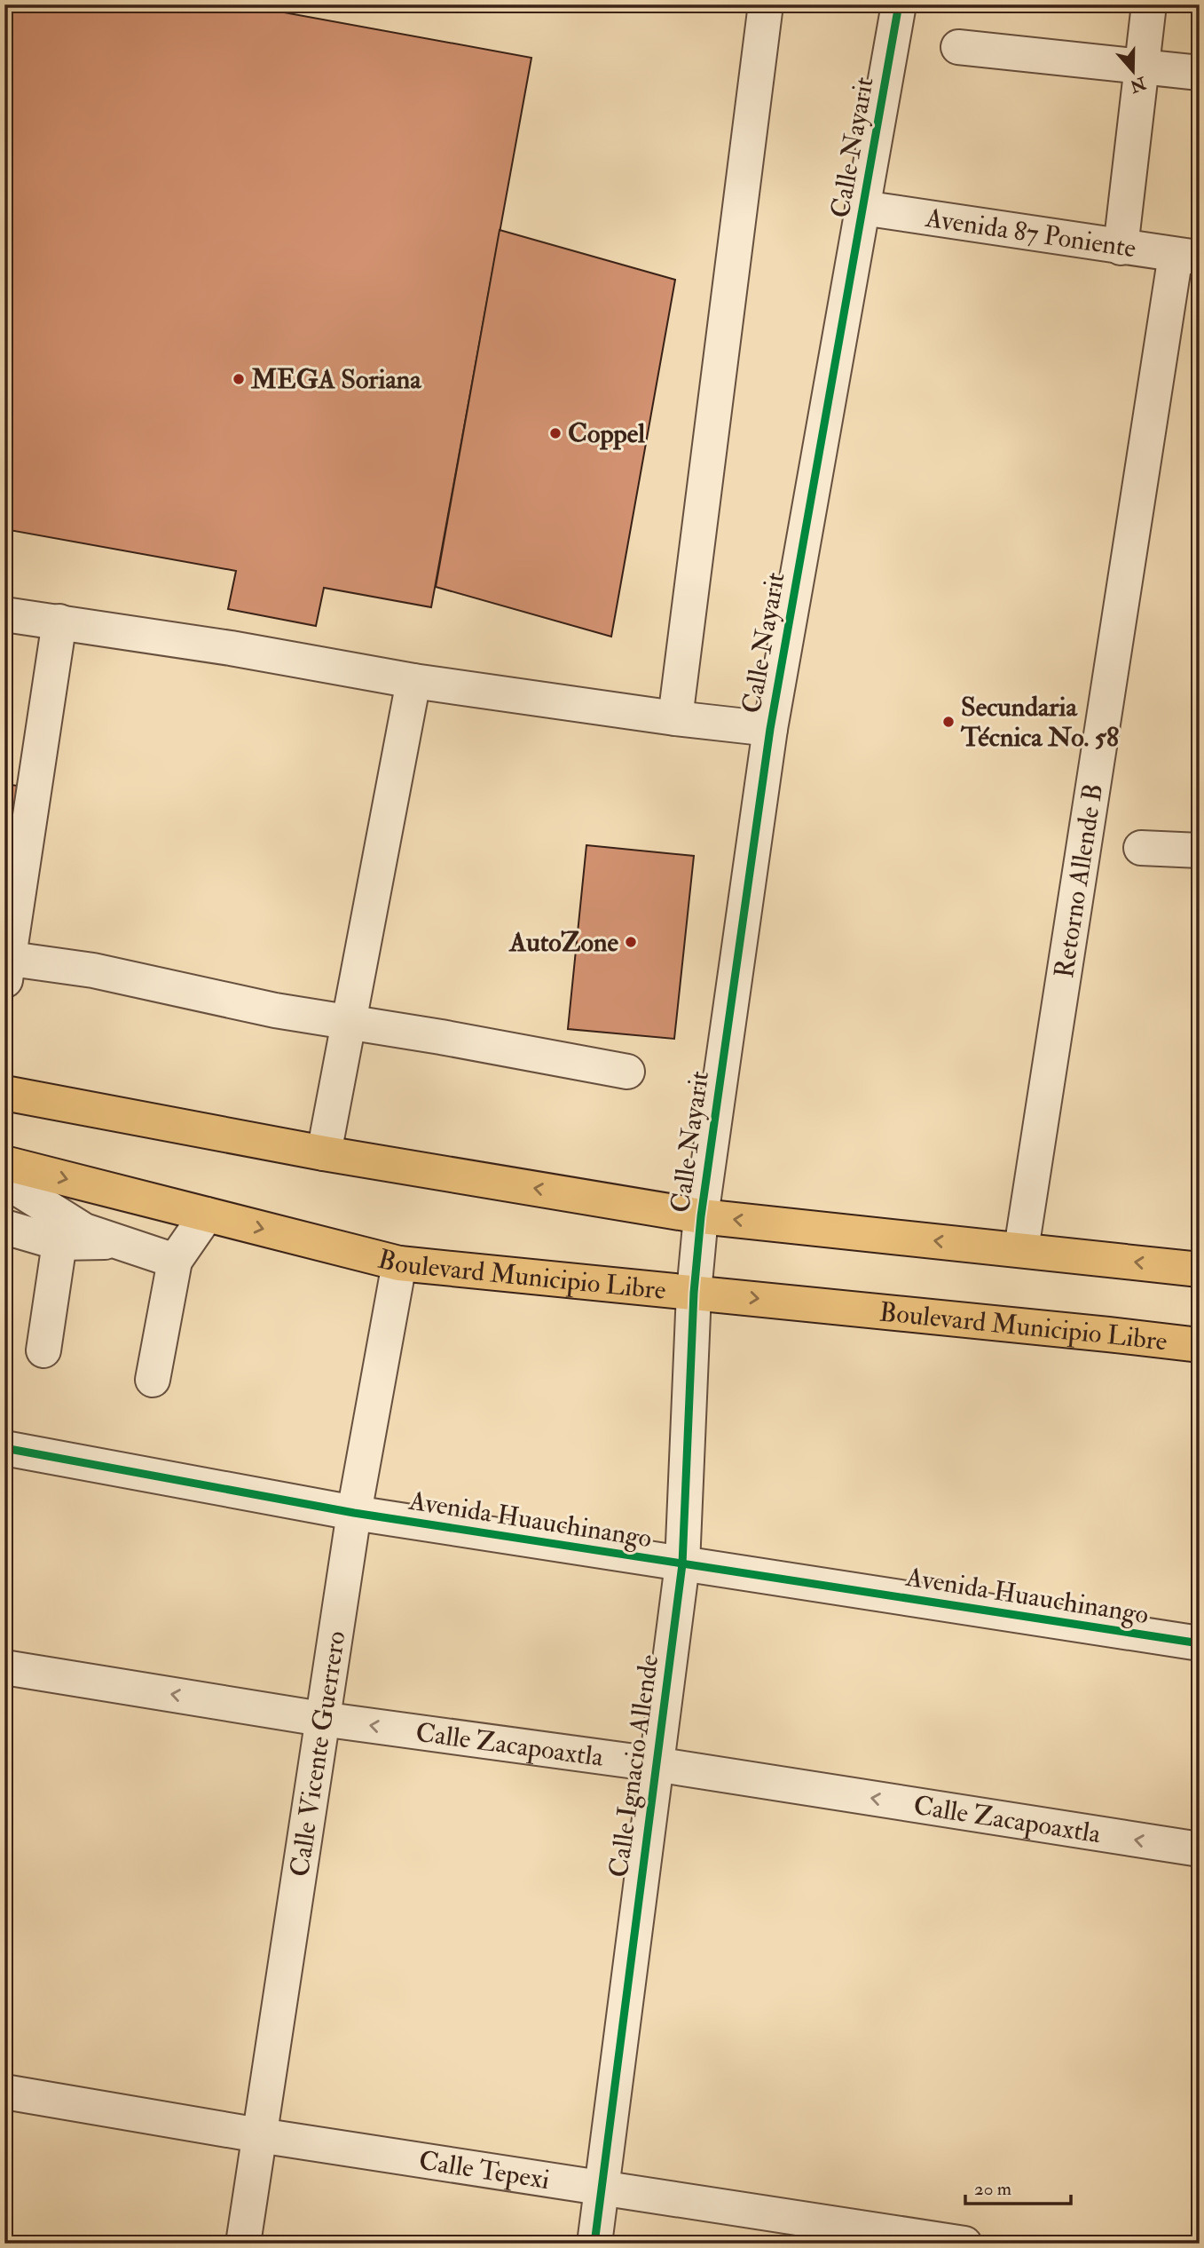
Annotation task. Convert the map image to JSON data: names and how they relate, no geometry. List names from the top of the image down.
{
  "streets": {
    "main road": ["Boulevard Municipio Libre"],
    "street": [
      "Calle Nayarit",
      "Avenida 87 Poniente",
      "Retorno Allende B",
      "Avenida Huauchinango",
      "Calle Zacapoaxtla",
      "Calle Vicente Guerrero",
      "Calle Ignacio Allende",
      "Calle Tepexi"
    ]
  },
  "crossings": [
    ["Calle Nayarit", "Avenida 87 Poniente"],
    ["Calle Nayarit", "Boulevard Municipio Libre"],
    ["Calle Nayarit", "Calle Ignacio Allende"],
    ["Avenida 87 Poniente", "Retorno Allende B"],
    ["Boulevard Municipio Libre", "Calle Vicente Guerrero"],
    ["Boulevard Municipio Libre", "Calle Ignacio Allende"],
    ["Avenida Huauchinango", "Calle Vicente Guerrero"],
    ["Avenida Huauchinango", "Calle Ignacio Allende"],
    ["Calle Zacapoaxtla", "Calle Vicente Guerrero"],
    ["Calle Zacapoaxtla", "Calle Ignacio Allende"],
    ["Calle Vicente Guerrero", "Calle Tepexi"],
    ["Calle Ignacio Allende", "Calle Tepexi"]
  ],
  "one_way": ["Calle Zacapoaxtla"],
  "places": [
    "MEGA Soriana",
    "Coppel",
    "Secundaria Técnica No. 58",
    "AutoZone"
  ],
  "scale_bar": "20 m",
  "north": "bottom"
}
